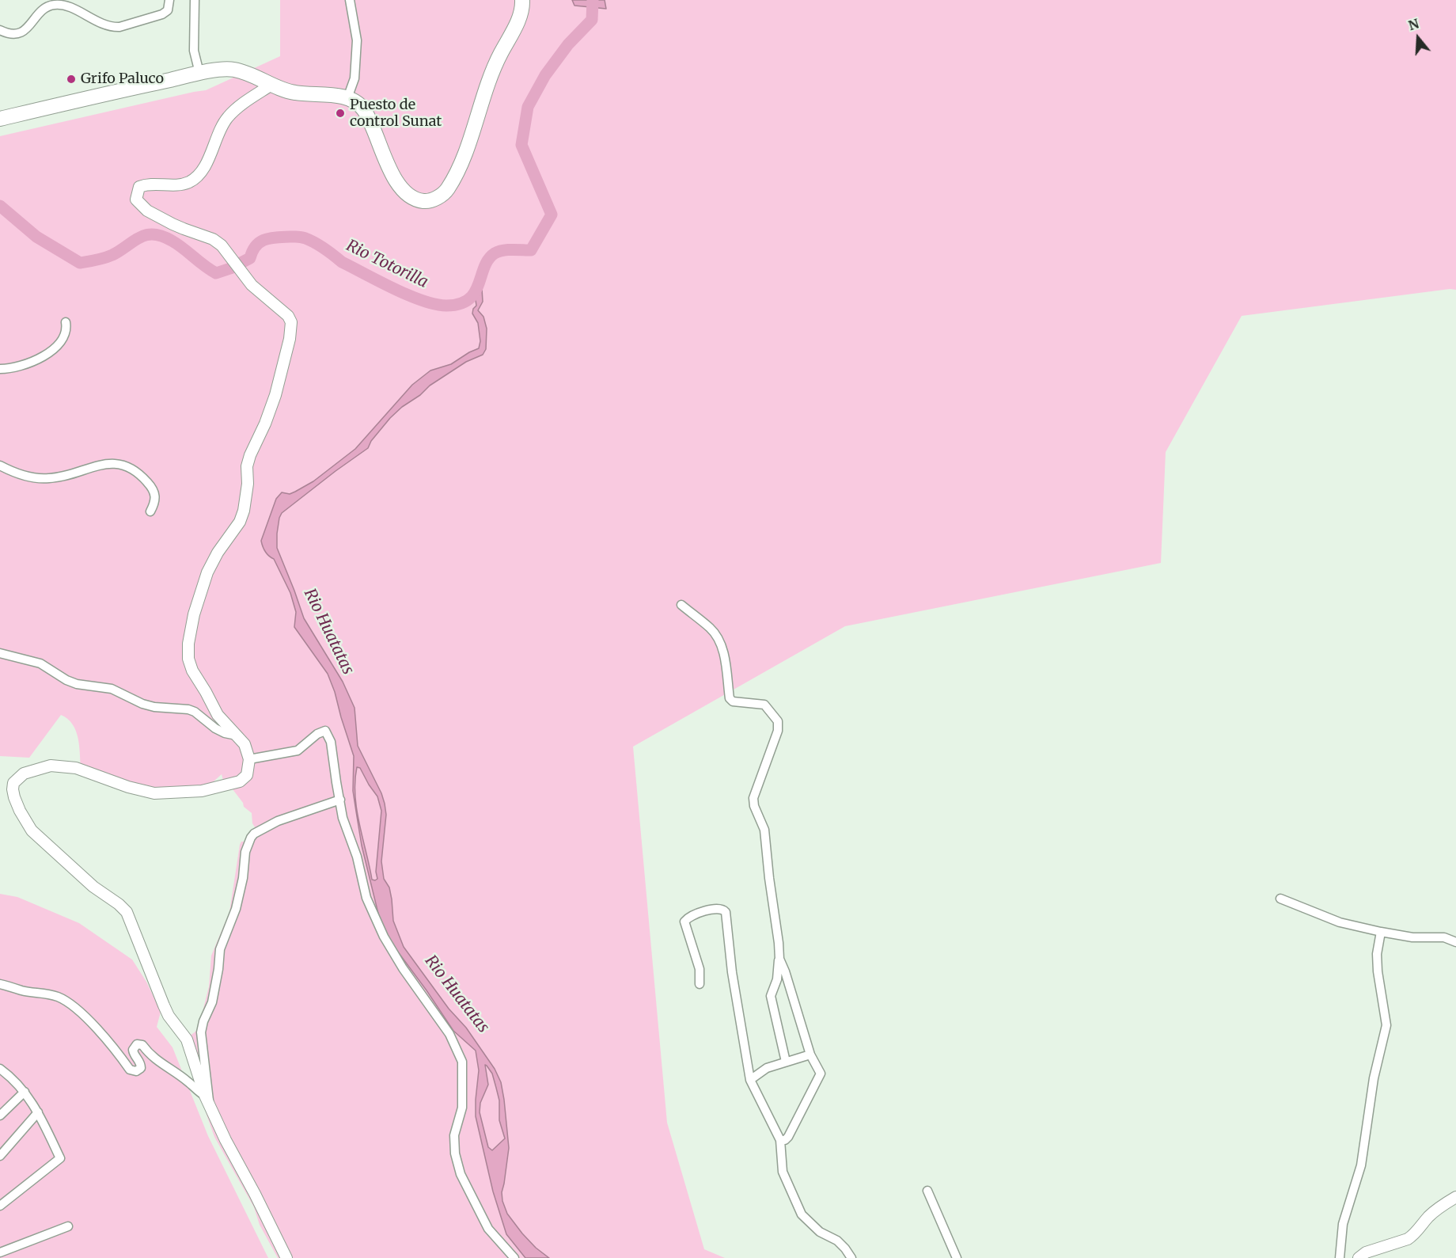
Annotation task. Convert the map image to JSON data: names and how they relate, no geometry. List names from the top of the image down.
{
  "water": ["Rio Totorilla", "Rio Huatatas"],
  "places": ["Grifo Paluco", "Puesto de control Sunat"],
  "north": "top"
}
